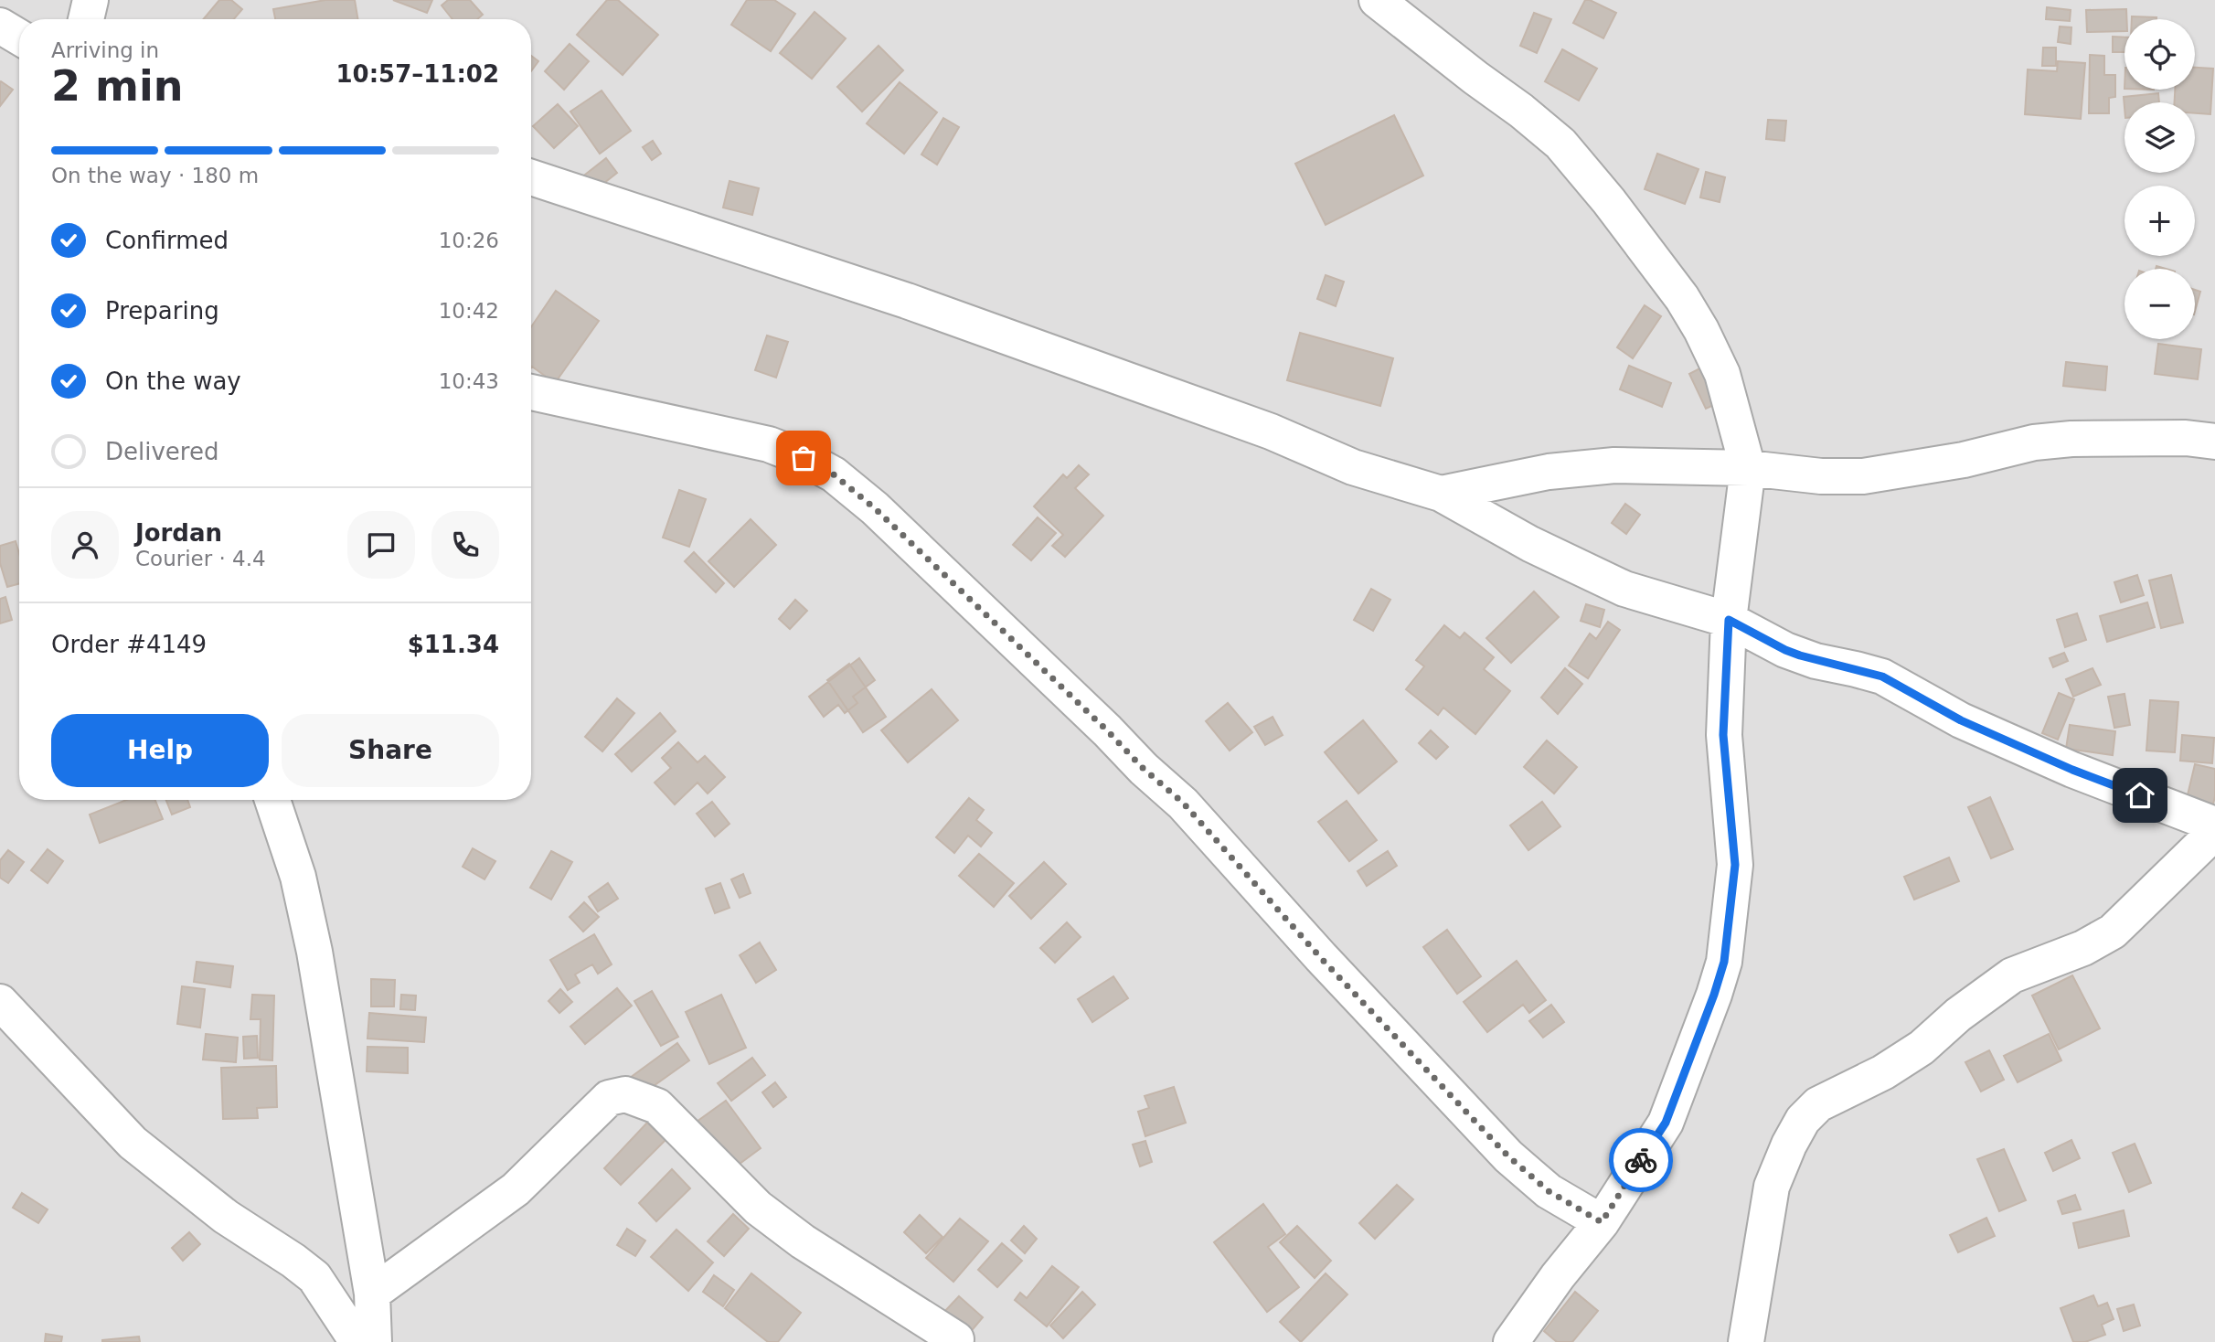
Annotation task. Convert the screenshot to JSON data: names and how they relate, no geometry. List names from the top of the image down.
{
  "page": {
    "map_buttons": ["+", "−"],
    "heading": ["2 min", "Arriving in", "10:57–11:02"],
    "panel": [
      "Jordan",
      "Courier · 4.4",
      "Order #4149",
      "$11.34"
    ],
    "bar": "On the way · 180 m",
    "list": [
      ["Confirmed", "10:26"],
      ["Preparing", "10:42"],
      ["On the way", "10:43"],
      "Delivered"
    ],
    "buttons": ["Help", "Share"]
  }
}
